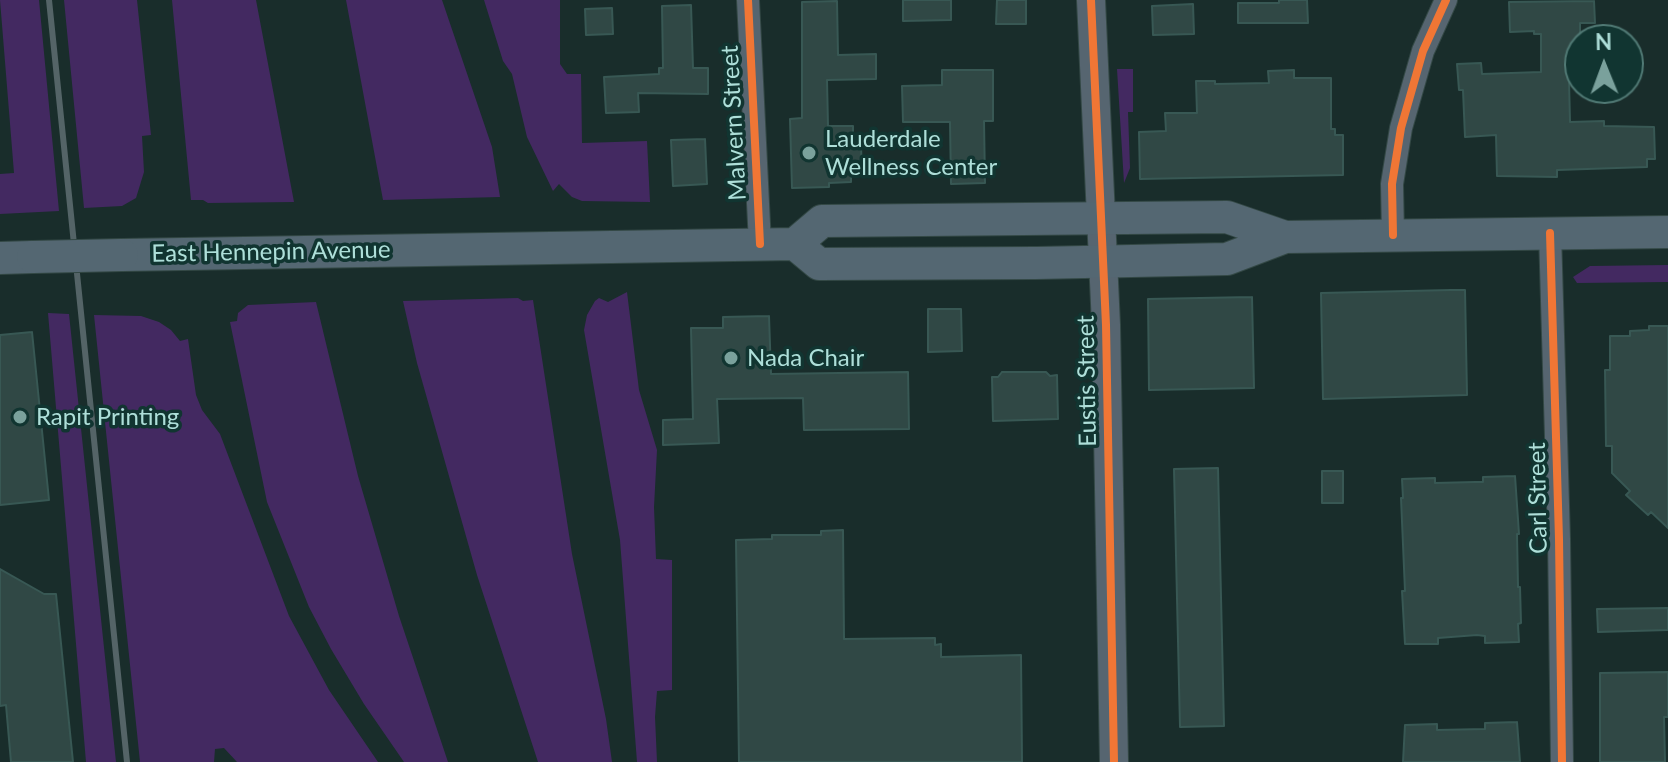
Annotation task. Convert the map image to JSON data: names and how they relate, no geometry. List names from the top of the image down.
{
  "streets": {
    "main road": ["East Hennepin Avenue"],
    "street": ["Malvern Street", "Eustis Street", "Carl Street"]
  },
  "crossings": [
    ["Malvern Street", "East Hennepin Avenue"]
  ],
  "places": ["Lauderdale Wellness Center", "Nada Chair", "Rapit Printing"],
  "north": "top"
}
